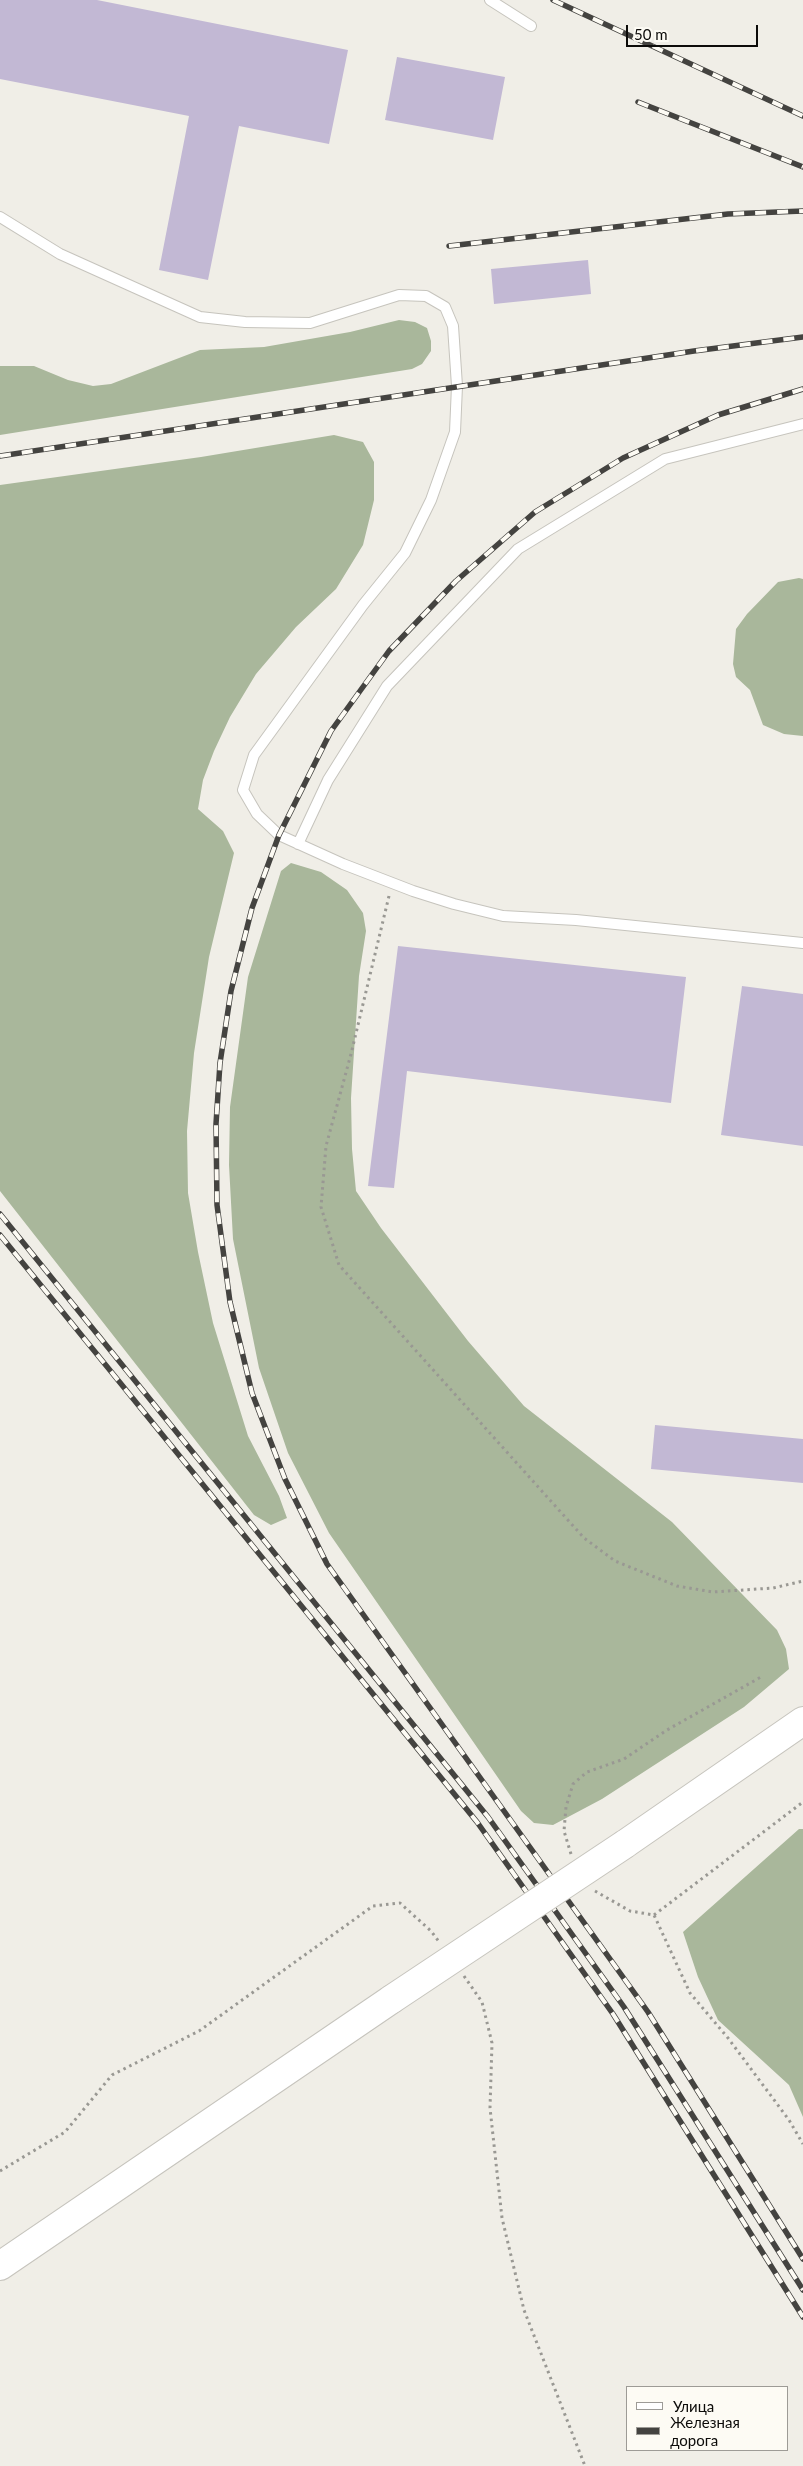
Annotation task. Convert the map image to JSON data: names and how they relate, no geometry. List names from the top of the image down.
{
  "legend": ["Улица", "Железная дорога"],
  "scale_bar": "50 m"
}
